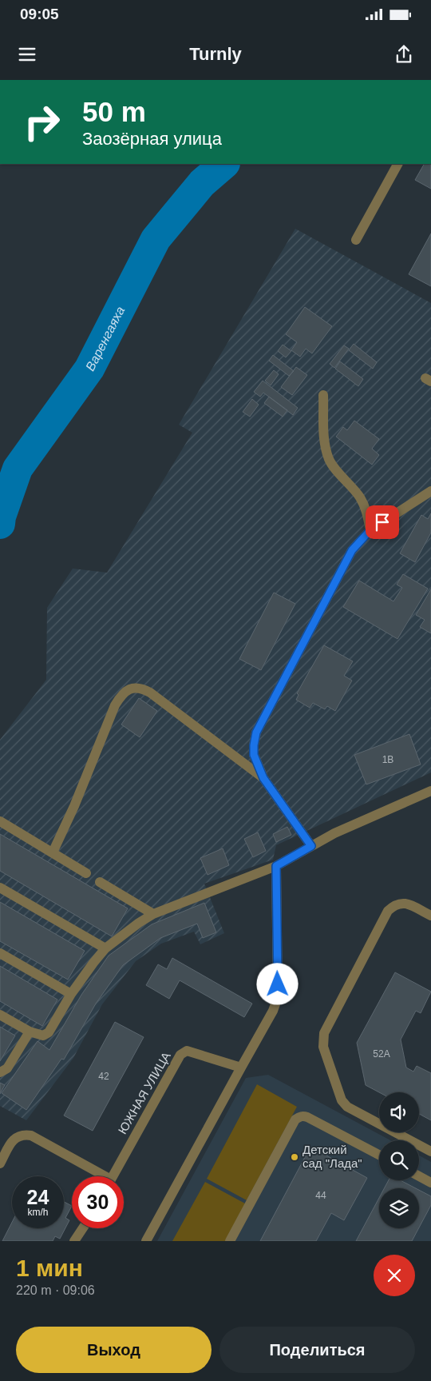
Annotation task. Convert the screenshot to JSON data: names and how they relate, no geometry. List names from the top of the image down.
{
  "streets": {
    "street": ["ЮЖНАЯ УЛИЦА"]
  },
  "water": ["Варенгаяха"],
  "places": ["Детский сад \"Лада\""],
  "house_numbers": [
    "1В",
    "52А",
    "42",
    "44"
  ],
  "page": {
    "status": "09:05",
    "header": "Turnly",
    "turn": ["50 m", "Заозёрная улица"],
    "speed": "24 km/h",
    "limit": "30",
    "heading": ["1 мин", "220 m · 09:06"],
    "buttons": ["Выход", "Поделиться"]
  }
}
